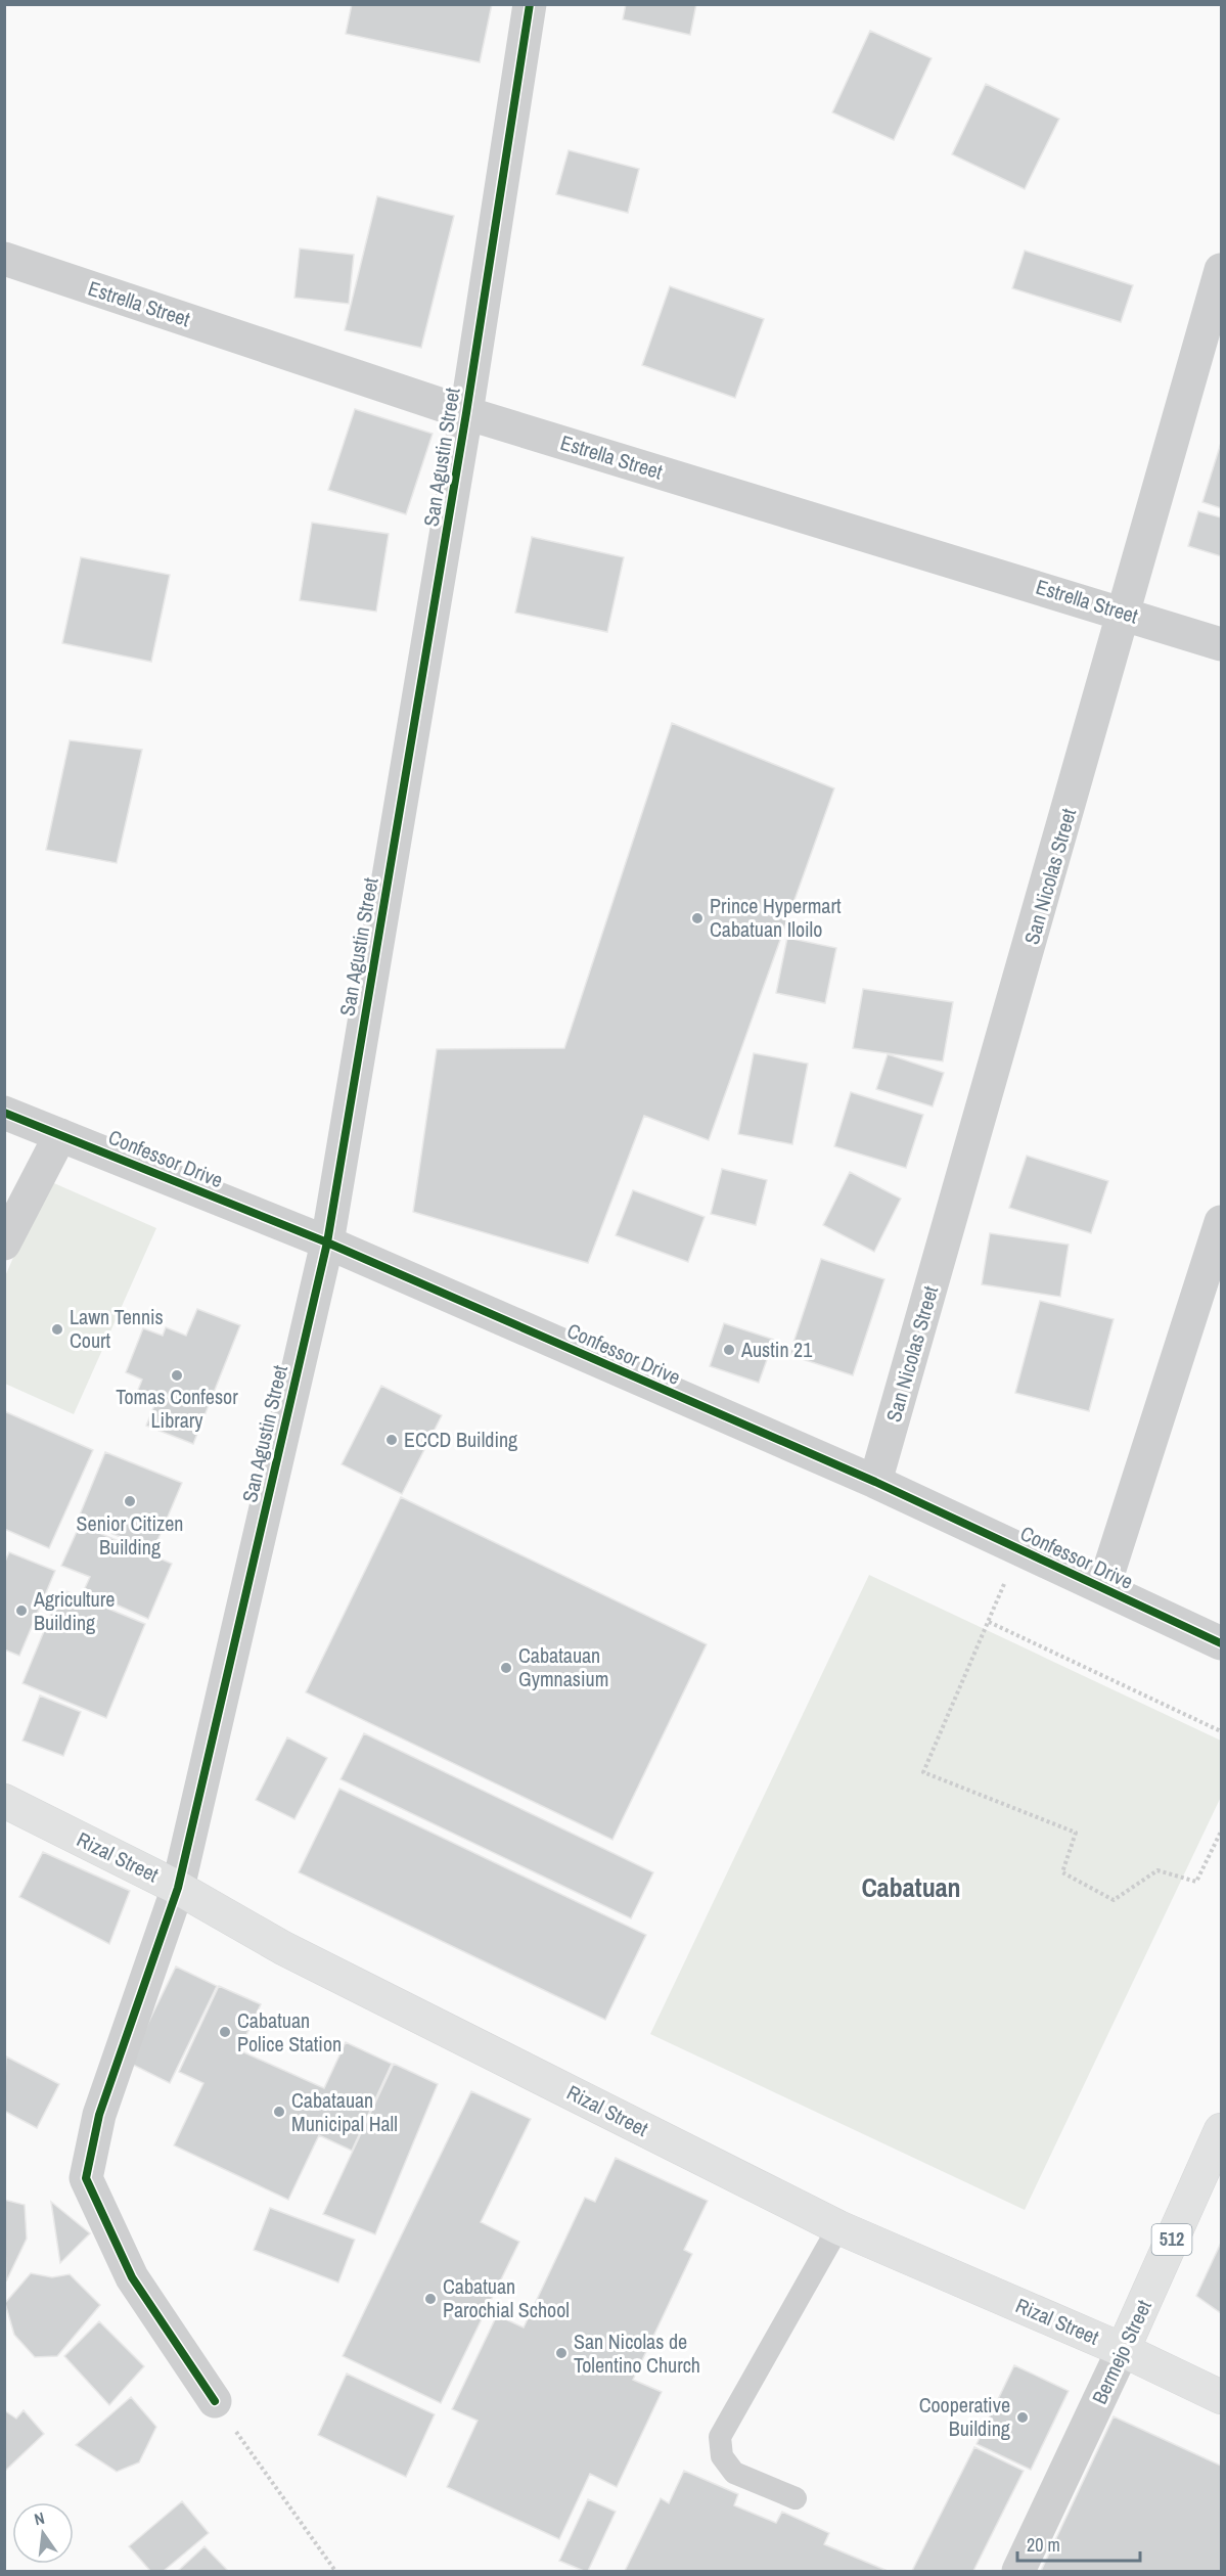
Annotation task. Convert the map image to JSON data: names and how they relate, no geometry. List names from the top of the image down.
{
  "streets": {
    "main road": ["Rizal Street", "512", "Bermejo Street"],
    "street": [
      "Estrella Street",
      "San Agustin Street",
      "San Nicolas Street",
      "Confessor Drive"
    ]
  },
  "crossings": [
    ["Estrella Street", "San Agustin Street"],
    ["Estrella Street", "San Nicolas Street"],
    ["San Agustin Street", "Confessor Drive"],
    ["San Agustin Street", "Rizal Street"],
    ["San Nicolas Street", "Confessor Drive"],
    ["Rizal Street", "Bermejo Street"]
  ],
  "districts": ["Cabatuan"],
  "places": [
    "Prince Hypermart Cabatuan Iloilo",
    "Lawn Tennis Court",
    "Austin 21",
    "Tomas Confesor Library",
    "ECCD Building",
    "Senior Citizen Building",
    "Agriculture Building",
    "Cabatauan Gymnasium",
    "Cabatuan Police Station",
    "Cabatauan Municipal Hall",
    "Cabatuan Parochial School",
    "San Nicolas de Tolentino Church",
    "Cooperative Building"
  ],
  "scale_bar": "20 m",
  "north": "top"
}
